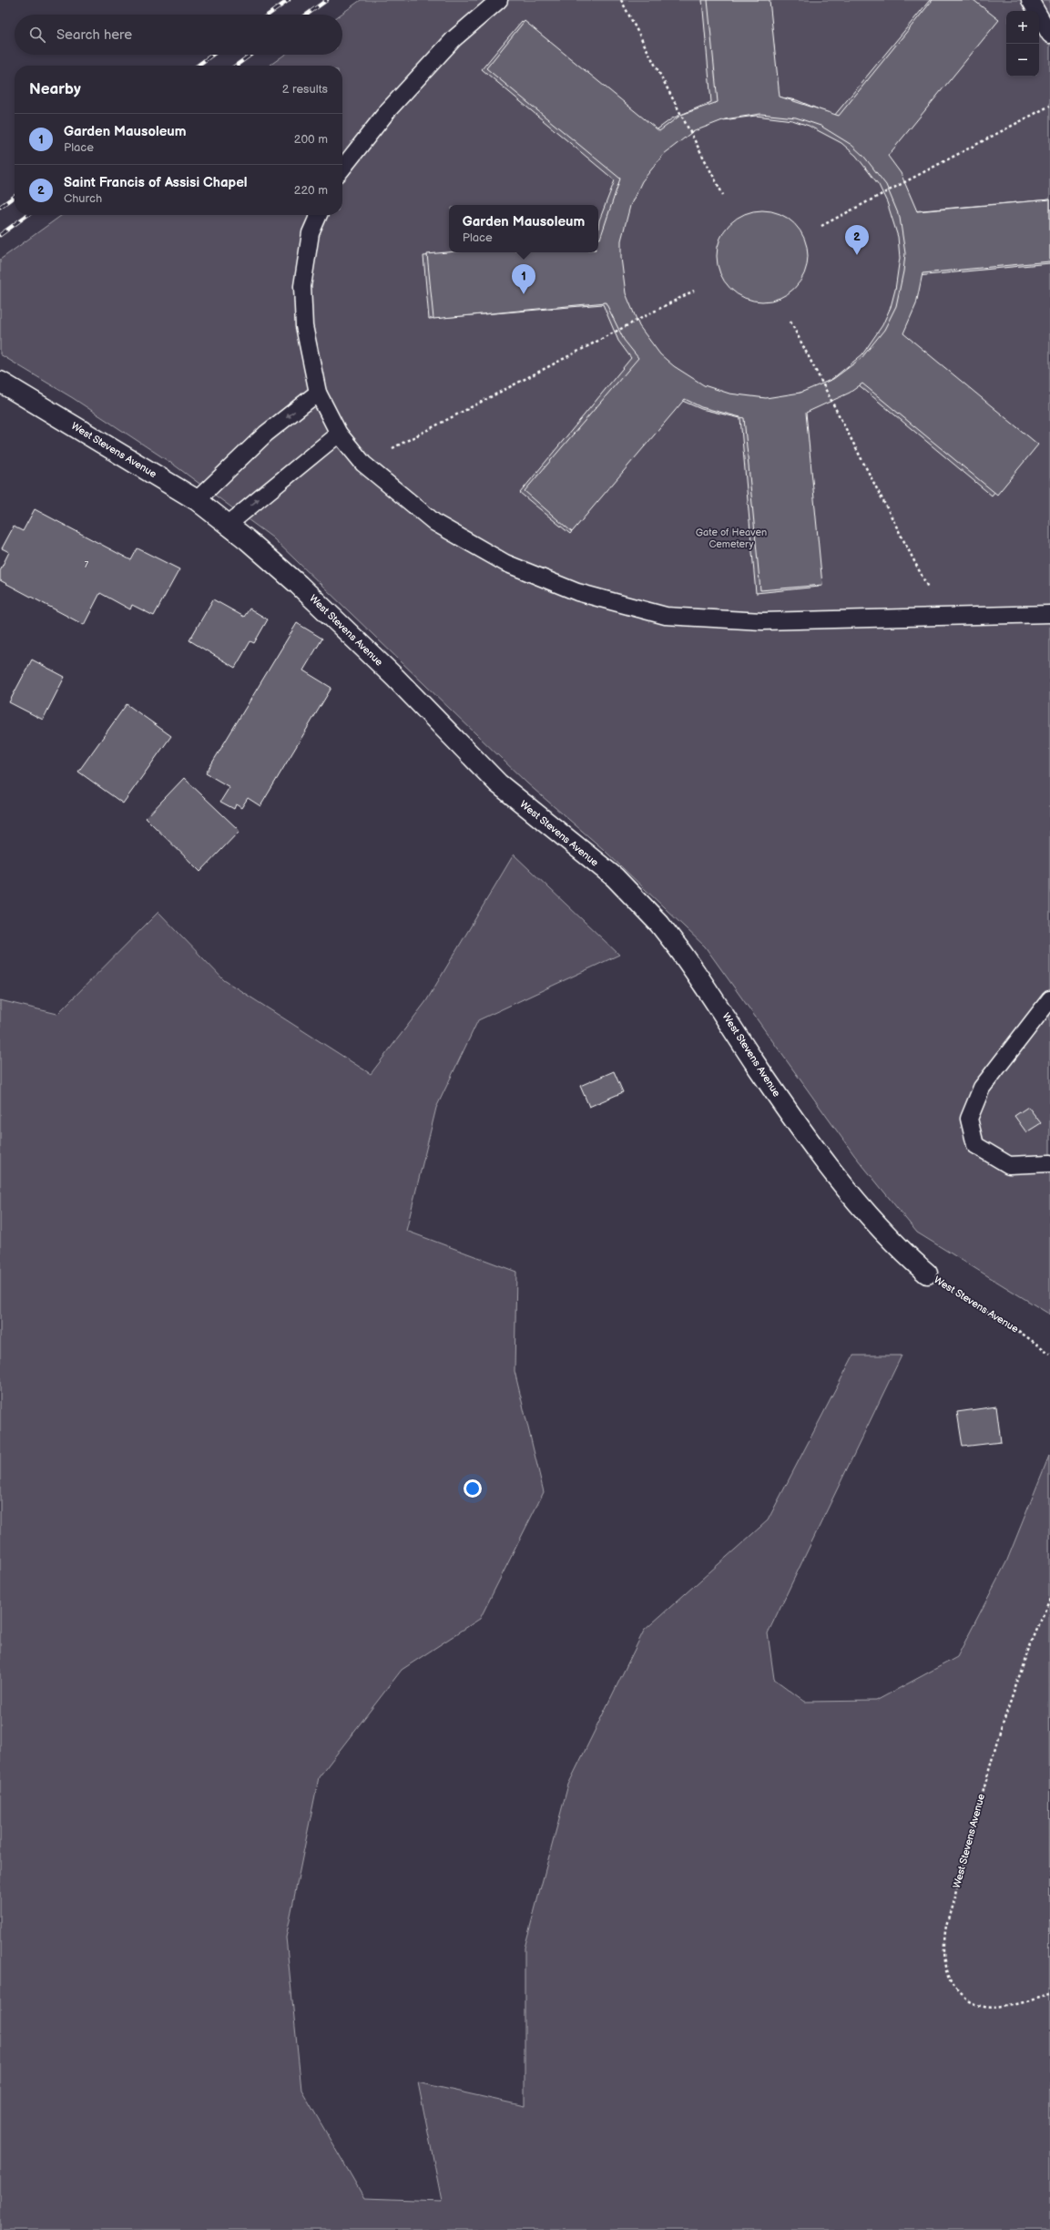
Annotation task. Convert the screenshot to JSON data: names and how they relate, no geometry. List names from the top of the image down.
{
  "streets": {
    "street": ["West Stevens Avenue"]
  },
  "parks": ["Gate of Heaven Cemetery"],
  "house_numbers": ["7"],
  "page": {
    "map_buttons": ["+", "−"],
    "search": "Search here",
    "heading": ["Nearby", "2 results"],
    "list": [
      {
        "mark": "1",
        "name": "Garden Mausoleum",
        "note": "Place",
        "value": "200 m"
      },
      {
        "mark": "2",
        "name": "Saint Francis of Assisi Chapel",
        "note": "Church",
        "value": "220 m"
      }
    ],
    "popup": ["Garden Mausoleum", "Place"],
    "pins": ["2", "1"]
  }
}
